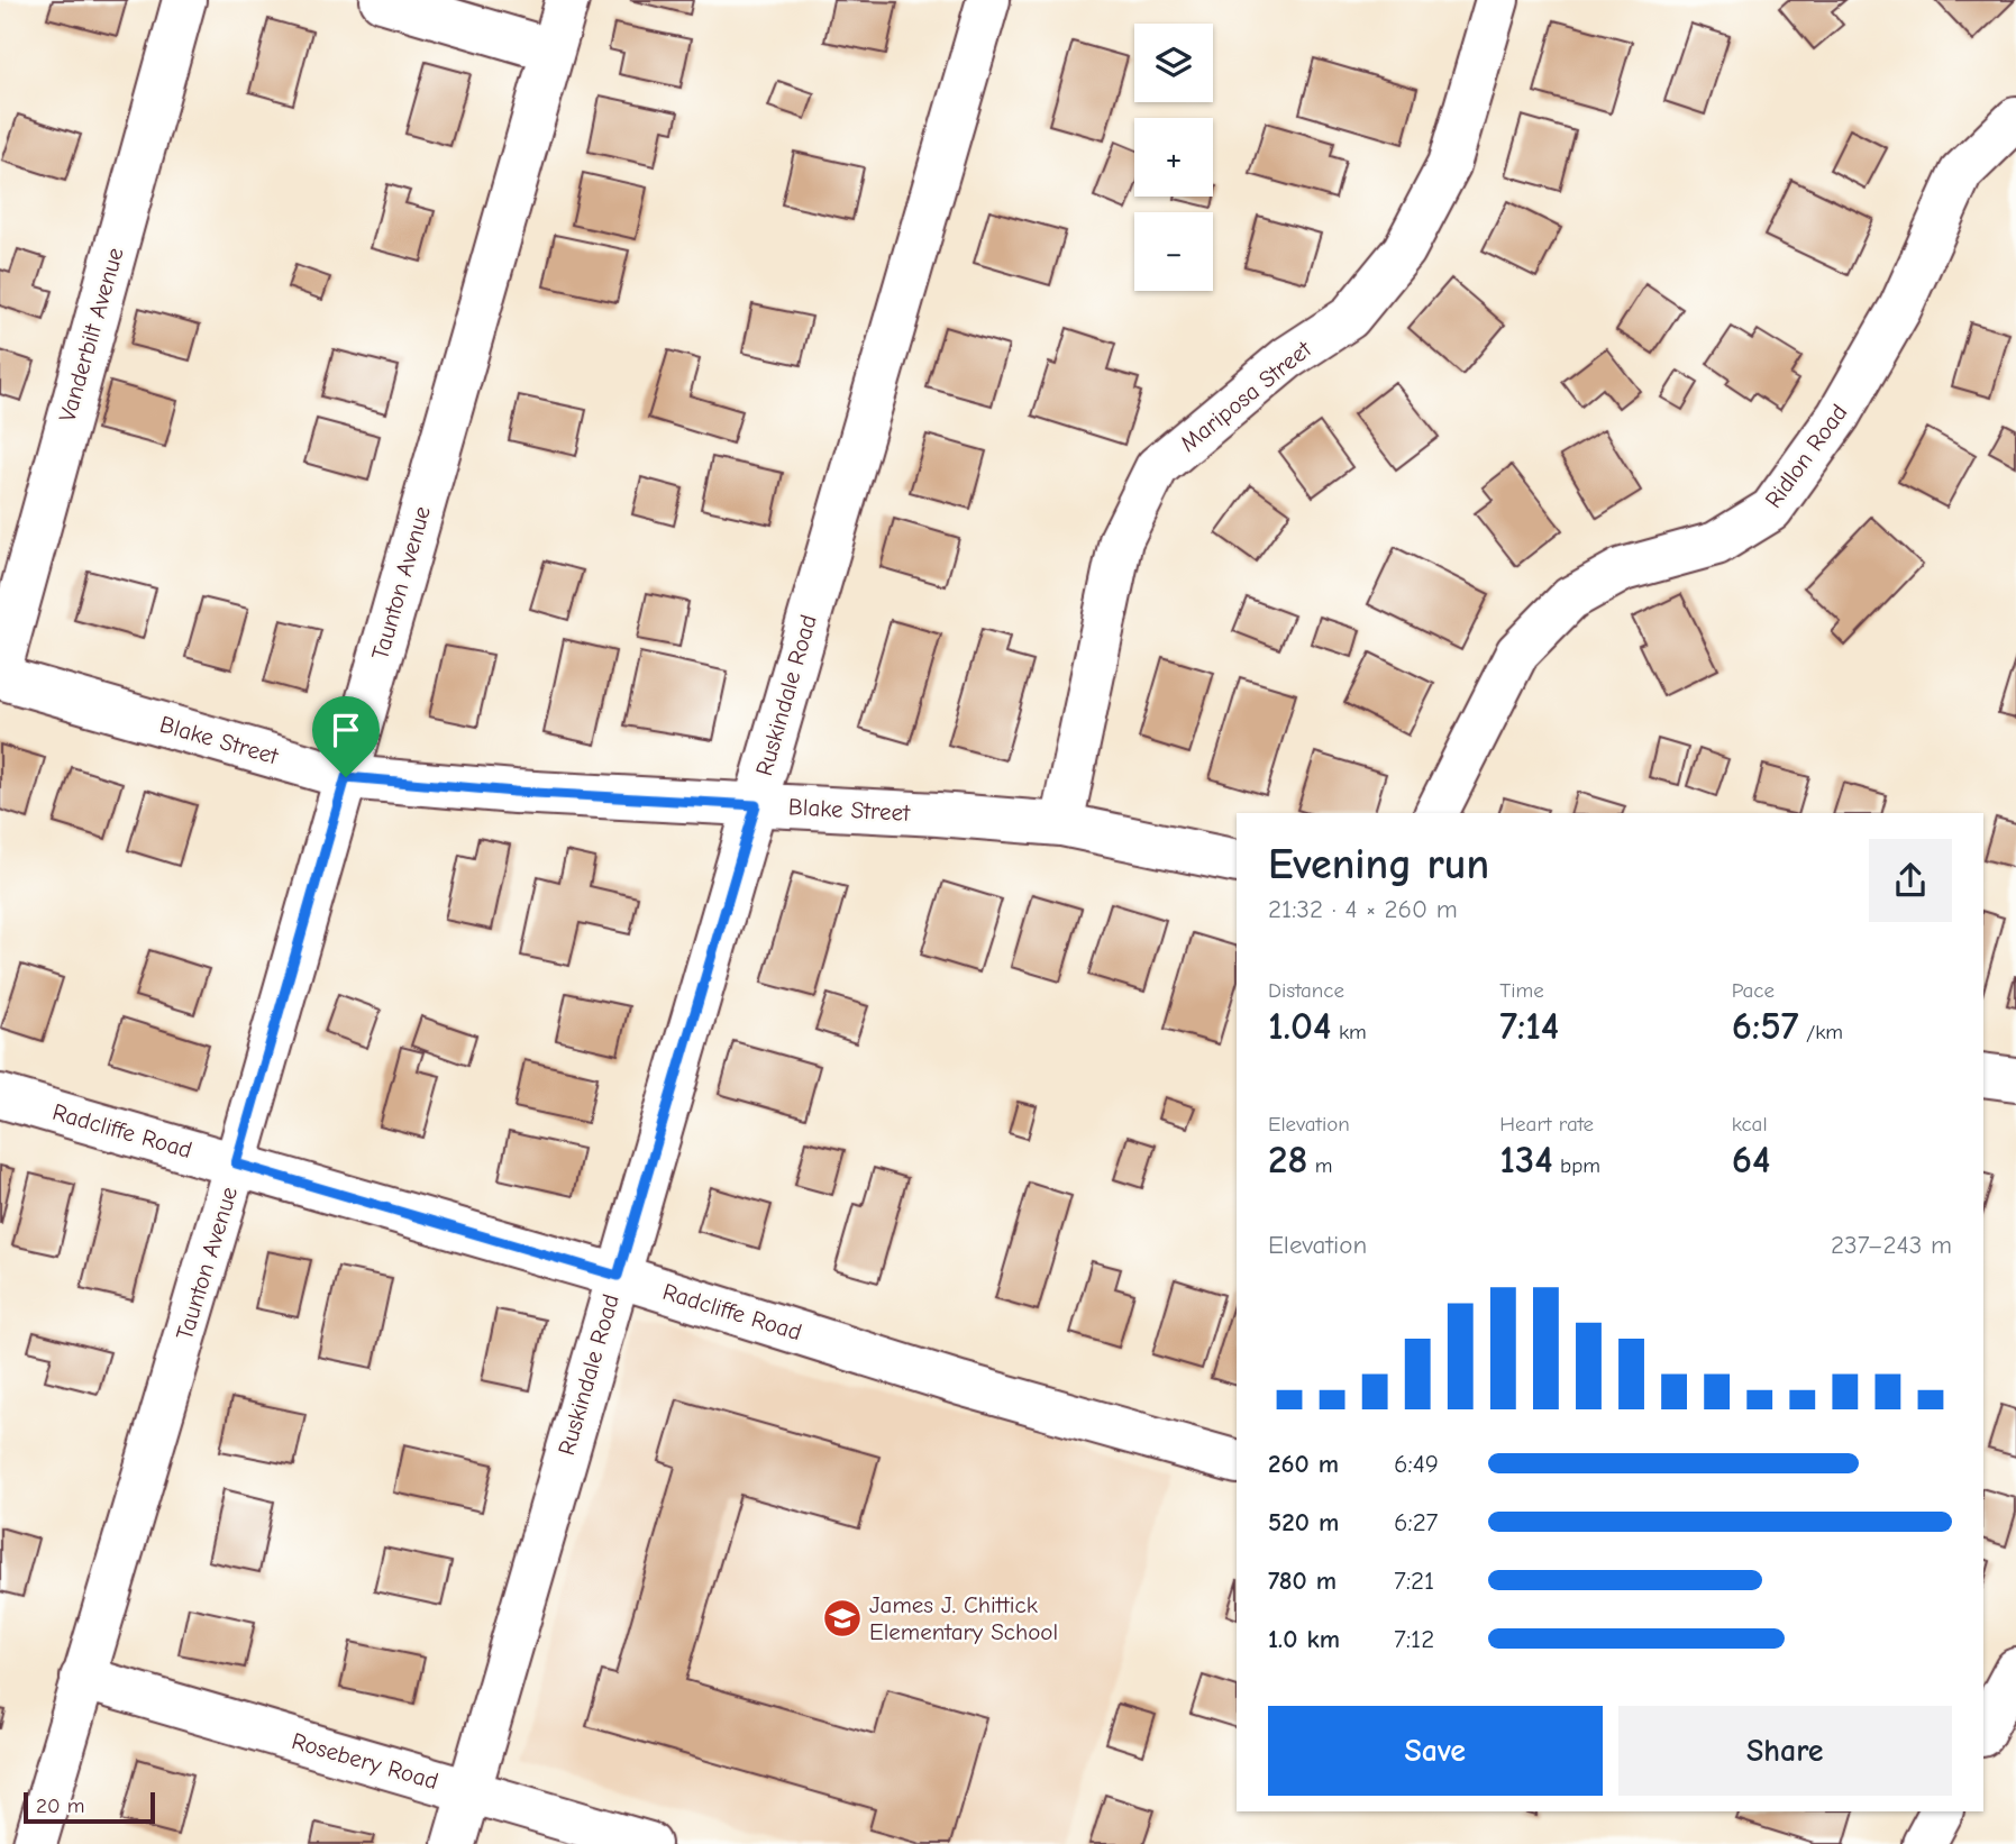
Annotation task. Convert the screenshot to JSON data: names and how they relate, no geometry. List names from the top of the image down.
{
  "streets": {
    "street": [
      "Vanderbilt Avenue",
      "Mariposa Street",
      "Ridlon Road",
      "Taunton Avenue",
      "Ruskindale Road",
      "Blake Street",
      "Radcliffe Road",
      "Rosebery Road"
    ]
  },
  "crossings": [
    ["Mariposa Street", "Blake Street"],
    ["Taunton Avenue", "Blake Street"],
    ["Taunton Avenue", "Radcliffe Road"],
    ["Taunton Avenue", "Rosebery Road"],
    ["Ruskindale Road", "Blake Street"],
    ["Ruskindale Road", "Radcliffe Road"],
    ["Ruskindale Road", "Rosebery Road"]
  ],
  "places": {
    "school or university": ["James J. Chittick Elementary School"]
  },
  "scale_bar": "20 m",
  "page": {
    "map_buttons": ["+", "−"],
    "heading": ["Evening run", "21:32 · 4 × 260 m"],
    "stats": [
      ["Distance", "1.04 km"],
      ["Time", "7:14"],
      ["Pace", "6:57 /km"],
      ["Elevation", "28 m"],
      ["Heart rate", "134 bpm"],
      ["kcal", "64"]
    ],
    "chart": ["Elevation", "237–243 m"],
    "list": [
      {
        "name": "260 m",
        "note": "6:49"
      },
      {
        "name": "520 m",
        "note": "6:27"
      },
      {
        "name": "780 m",
        "note": "7:21"
      },
      {
        "name": "1.0 km",
        "note": "7:12"
      }
    ],
    "buttons": ["Save", "Share"],
    "scale": "20 m"
  }
}
